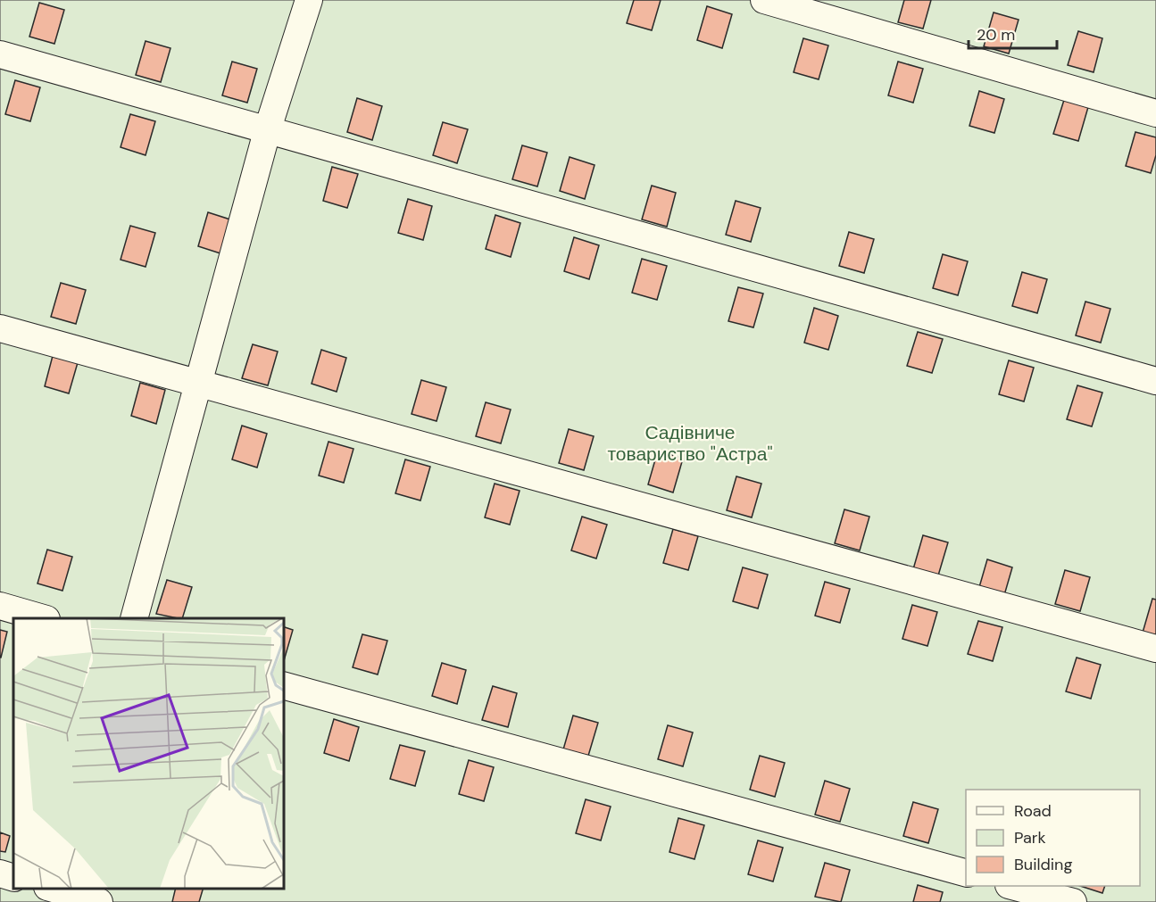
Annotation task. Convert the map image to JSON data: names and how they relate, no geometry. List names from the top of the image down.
{
  "parks": ["Садівниче товариство \"Астра\""],
  "legend": ["Road", "Park", "Building"],
  "scale_bar": "20 m"
}
